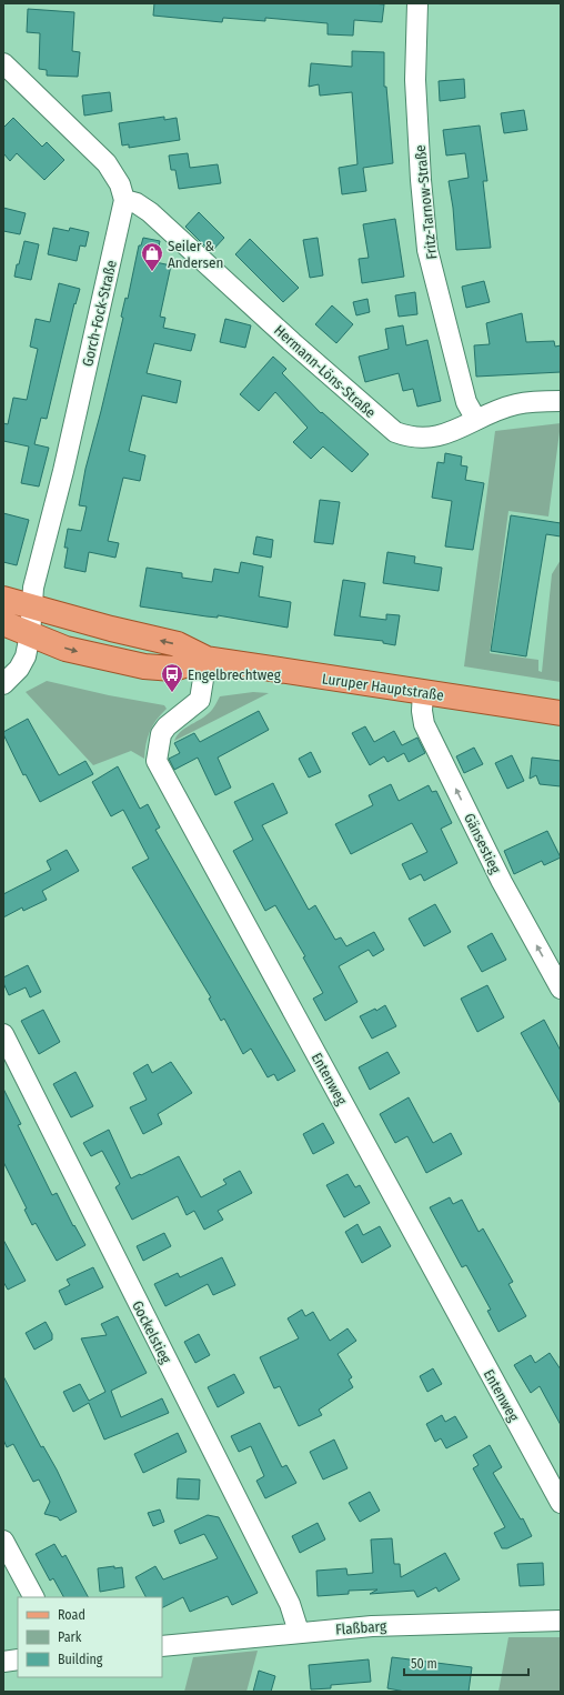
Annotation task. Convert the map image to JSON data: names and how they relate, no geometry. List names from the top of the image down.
{
  "streets": {
    "main road": ["Luruper Hauptstraße"],
    "street": [
      "Fritz-Tarnow-Straße",
      "Gorch-Fock-Straße",
      "Hermann-Löns-Straße",
      "Gänsestieg",
      "Entenweg",
      "Gockelstieg",
      "Flaßbarg"
    ]
  },
  "crossings": [
    ["Fritz-Tarnow-Straße", "Hermann-Löns-Straße"],
    ["Gorch-Fock-Straße", "Hermann-Löns-Straße"],
    ["Gorch-Fock-Straße", "Luruper Hauptstraße"],
    ["Luruper Hauptstraße", "Gänsestieg"],
    ["Luruper Hauptstraße", "Entenweg"],
    ["Gockelstieg", "Flaßbarg"]
  ],
  "one_way": ["Gänsestieg"],
  "places": {
    "shop": ["Seiler & Andersen"],
    "bus stop": ["Engelbrechtweg"]
  },
  "legend": ["Road", "Park", "Building"],
  "scale_bar": "50 m"
}
